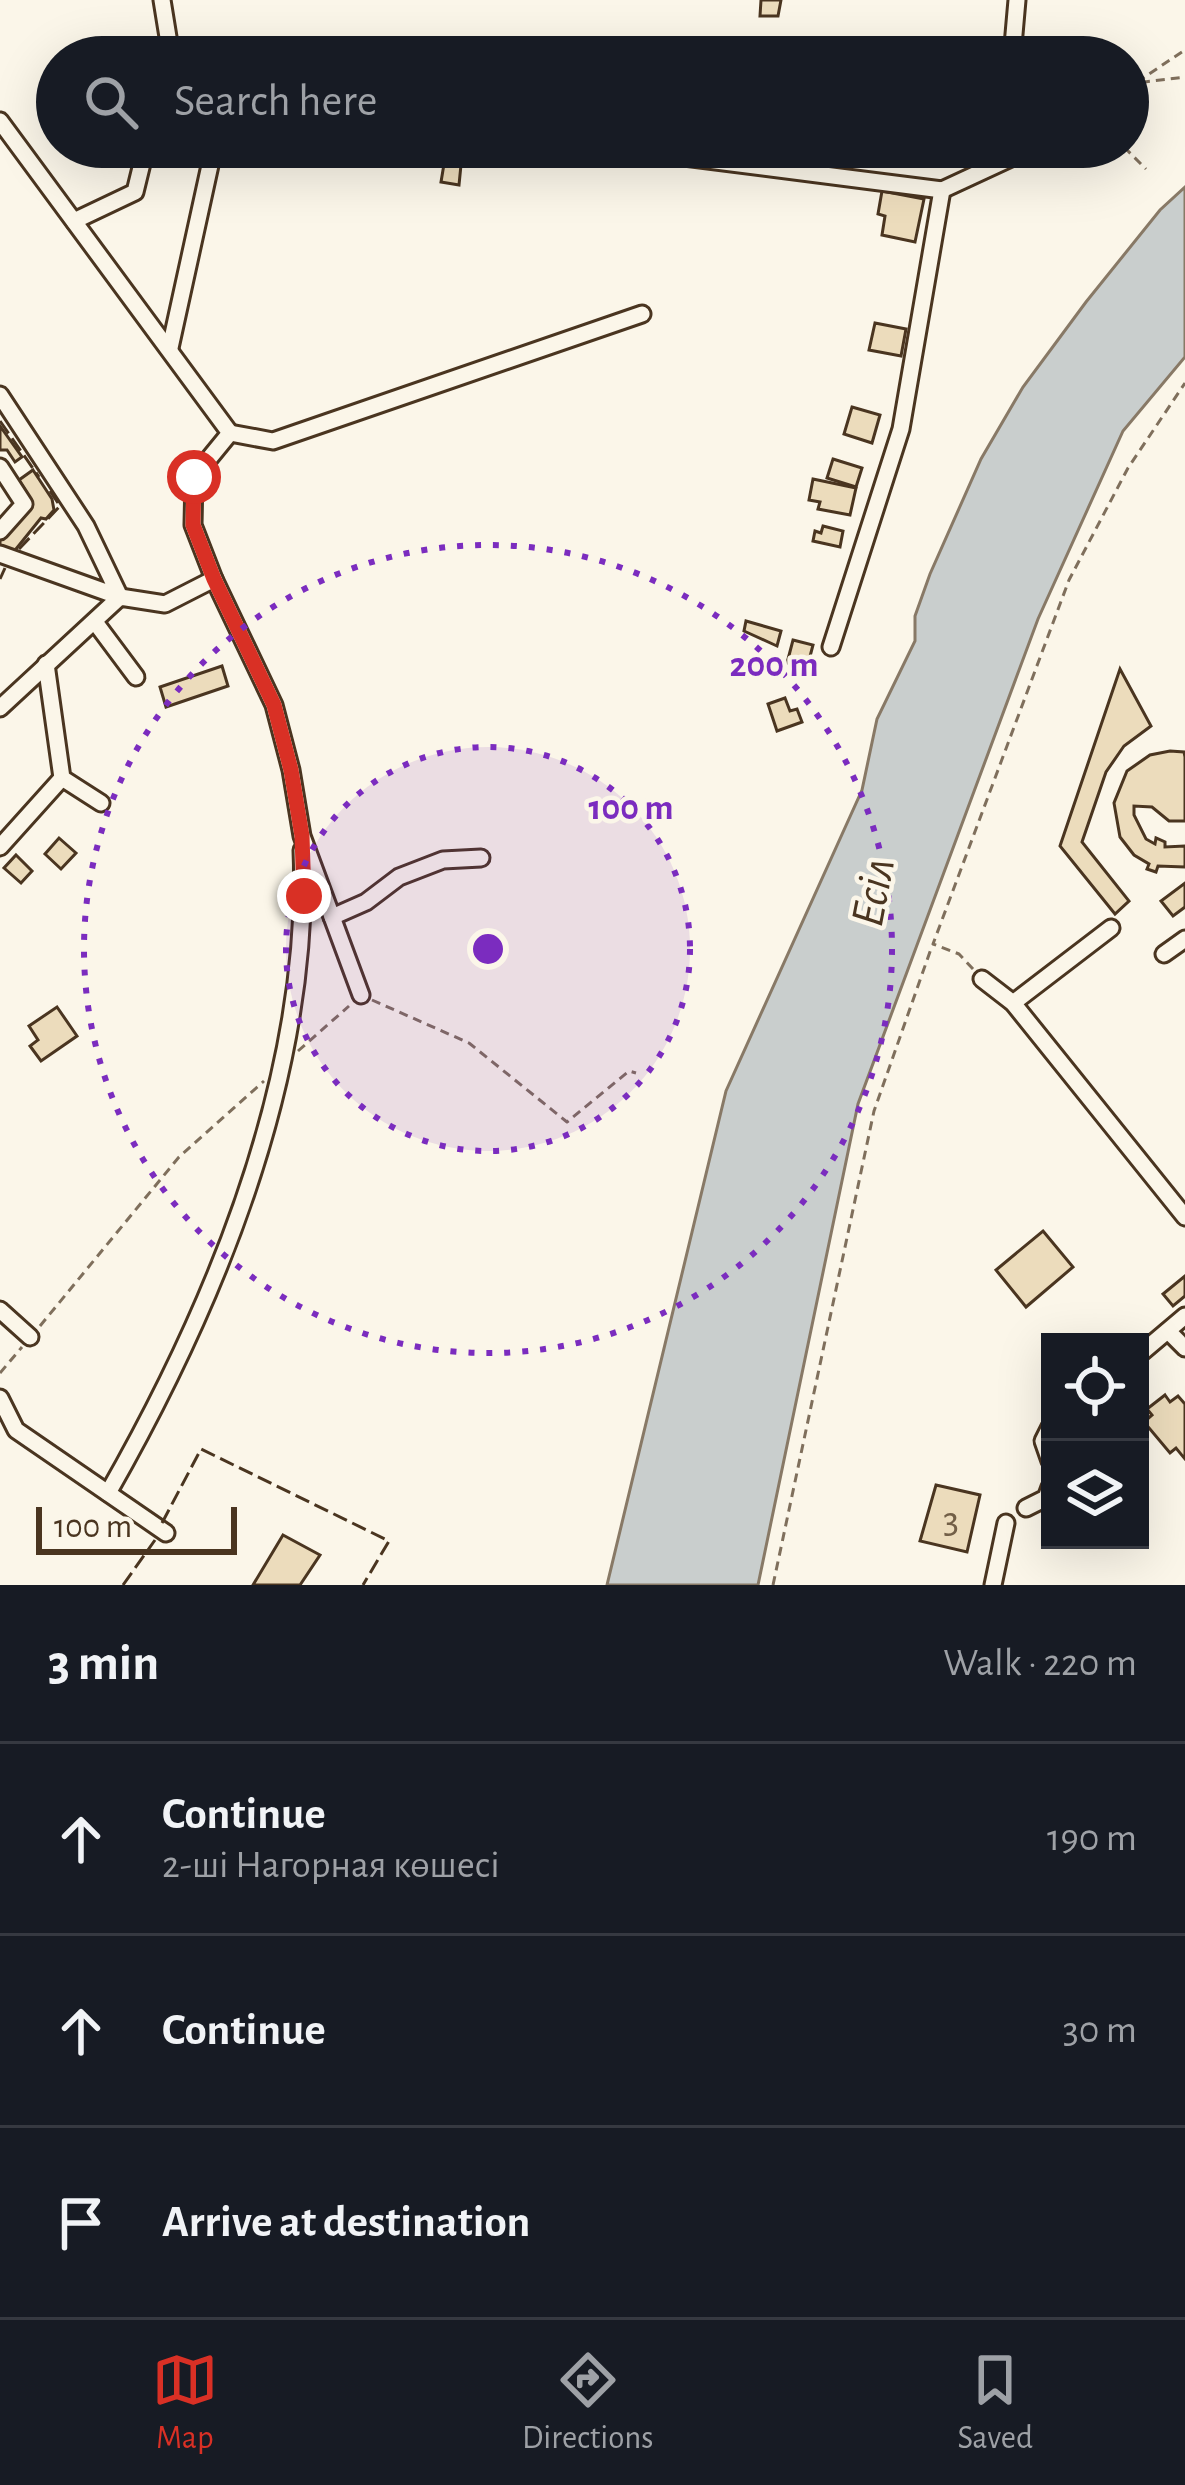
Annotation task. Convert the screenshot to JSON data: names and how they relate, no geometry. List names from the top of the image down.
{
  "water": ["Есіл"],
  "house_numbers": ["3"],
  "scale_bar": "100 m",
  "page": {
    "search": "Search here",
    "scale": "100 m",
    "heading": ["3 min", "Walk · 220 m"],
    "list": [
      ["Continue", "2-ші Нагорная көшесі", "190 m"],
      ["Continue", "30 m"],
      "Arrive at destination"
    ],
    "nav": ["Map", "Directions", "Saved"]
  },
  "rings": ["200 m", "100 m"]
}
